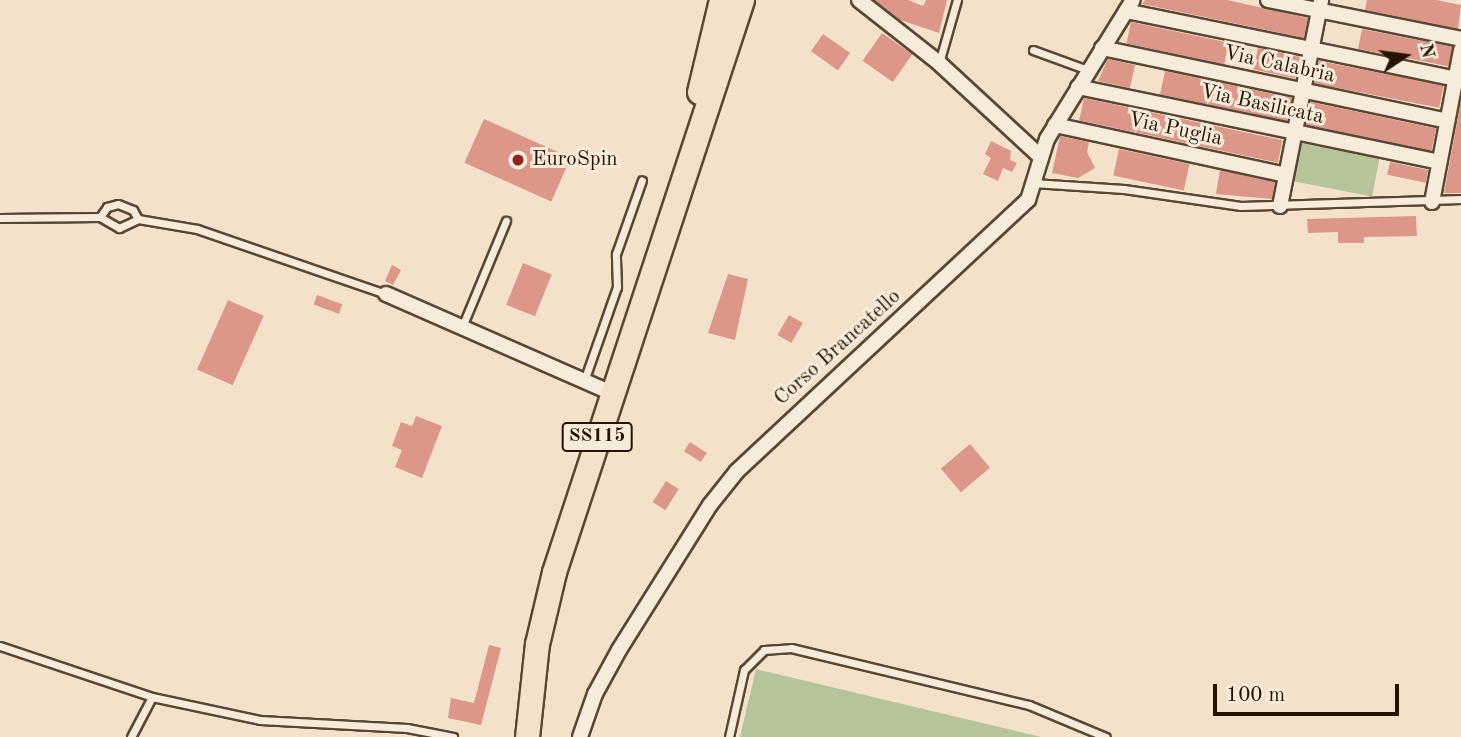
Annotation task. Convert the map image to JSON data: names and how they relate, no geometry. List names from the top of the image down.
{
  "streets": {
    "main road": ["SS115"],
    "street": [
      "Via Calabria",
      "Via Basilicata",
      "Via Puglia",
      "Corso Brancatello"
    ]
  },
  "crossings": [
    ["Via Calabria", "Corso Brancatello"],
    ["Via Basilicata", "Corso Brancatello"],
    ["Via Puglia", "Corso Brancatello"]
  ],
  "places": ["EuroSpin"],
  "scale_bar": "100 m",
  "north": "right"
}
